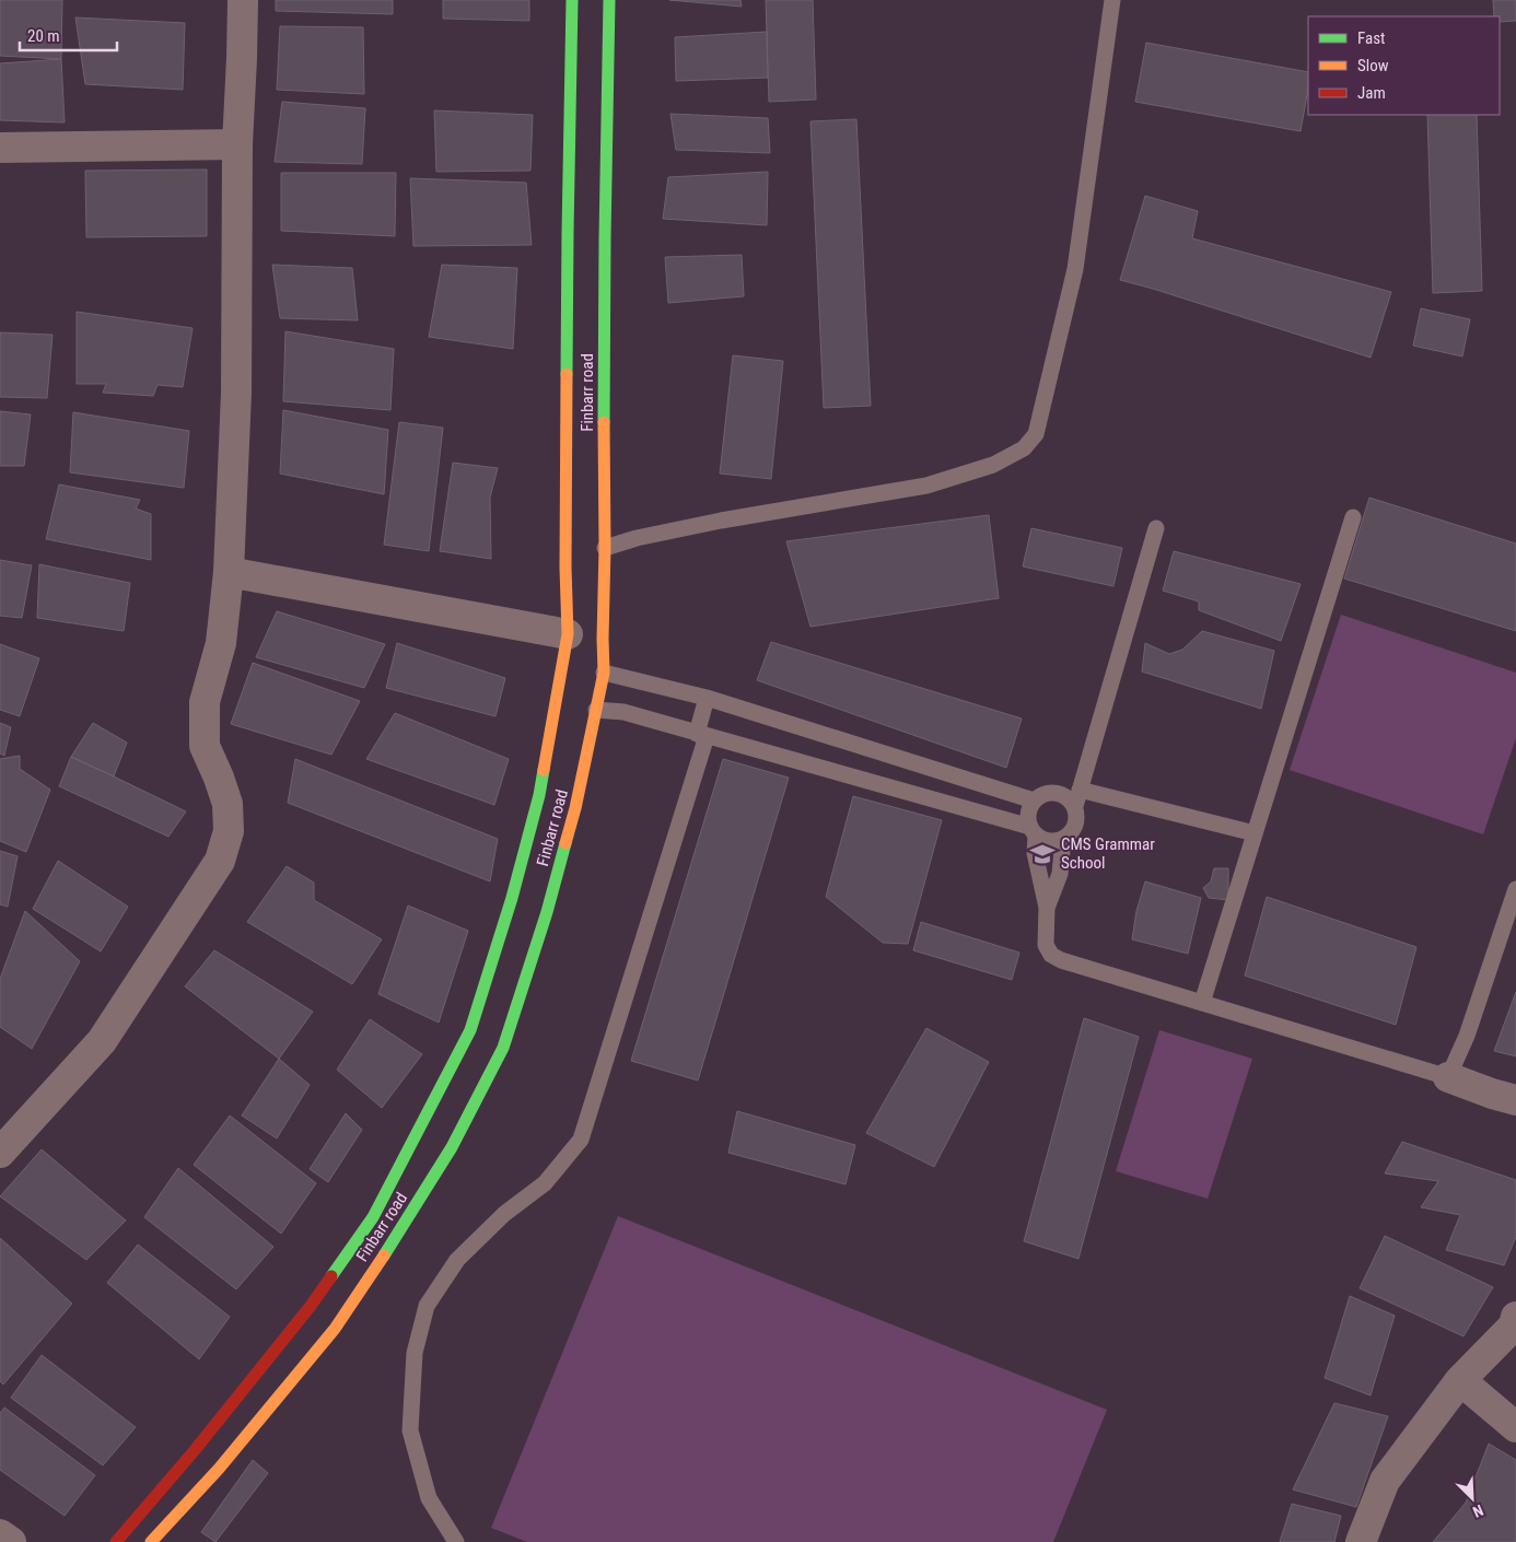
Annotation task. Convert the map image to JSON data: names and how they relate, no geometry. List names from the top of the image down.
{
  "streets": {
    "main road": ["Finbarr road"]
  },
  "places": {
    "school or university": ["CMS Grammar School"]
  },
  "legend": ["Fast", "Slow", "Jam"],
  "scale_bar": "20 m",
  "north": "bottom right"
}
